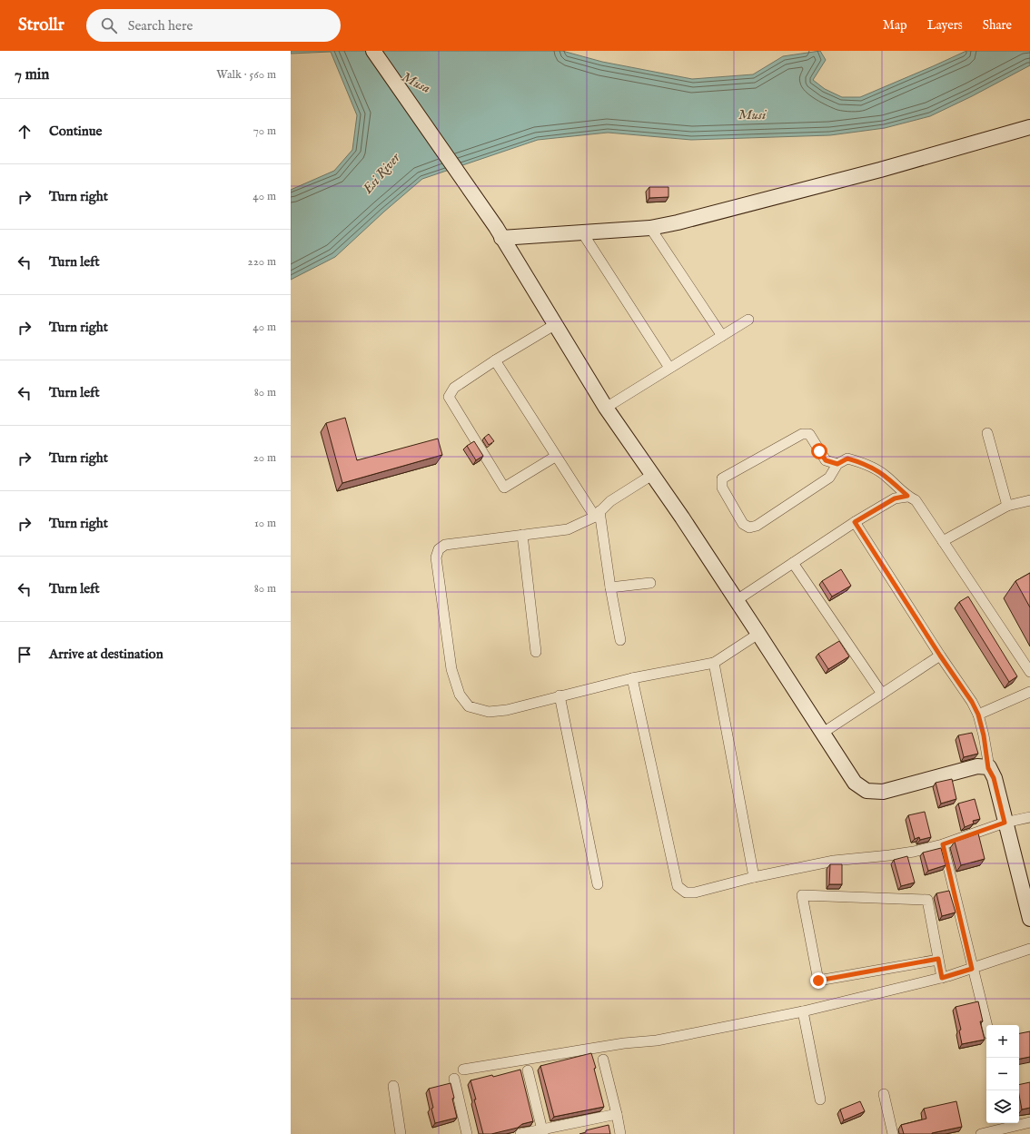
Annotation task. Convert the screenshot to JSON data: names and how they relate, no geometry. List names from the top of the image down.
{
  "water": ["Musa", "Musi", "Esi River"],
  "page": {
    "header": "Strollr",
    "search": "Search here",
    "nav": ["Map", "Layers", "Share"],
    "heading": ["7 min", "Walk · 560 m"],
    "list": [
      ["Continue", "70 m"],
      ["Turn right", "40 m"],
      ["Turn left", "220 m"],
      ["Turn right", "40 m"],
      ["Turn left", "80 m"],
      ["Turn right", "20 m"],
      ["Turn right", "10 m"],
      ["Turn left", "80 m"],
      "Arrive at destination"
    ],
    "map_buttons": ["+", "−"]
  }
}
